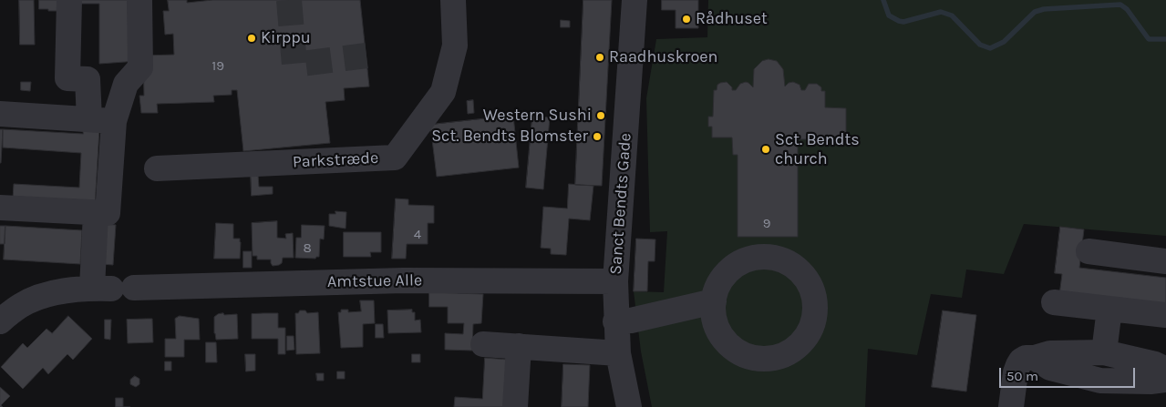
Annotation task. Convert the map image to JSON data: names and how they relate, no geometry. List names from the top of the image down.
{
  "streets": {
    "street": ["Parkstræde", "Sanct Bendts Gade", "Amtstue Alle"]
  },
  "crossings": [
    ["Sanct Bendts Gade", "Amtstue Alle"]
  ],
  "places": [
    "Rådhuset",
    "Kirppu",
    "Raadhuskroen",
    "Western Sushi",
    "Sct. Bendts Blomster",
    "Sct. Bendts church"
  ],
  "house_numbers": [
    "19",
    "9",
    "4",
    "8"
  ],
  "scale_bar": "50 m"
}
